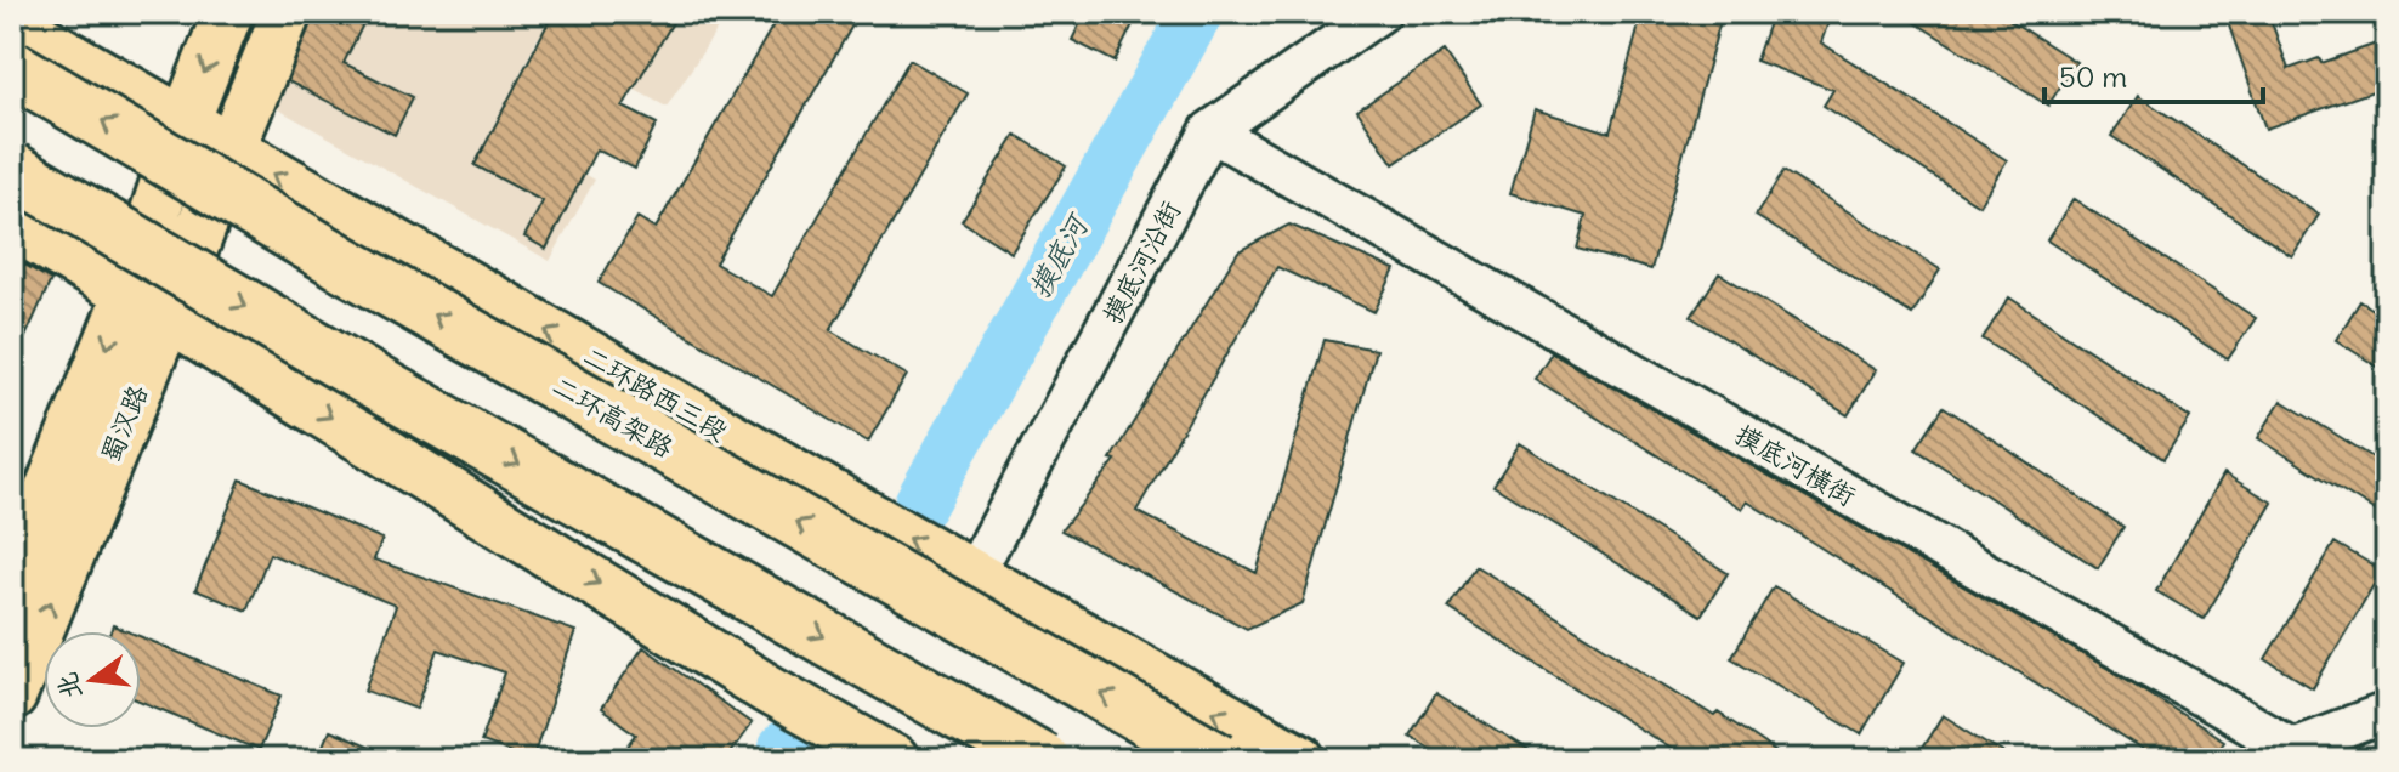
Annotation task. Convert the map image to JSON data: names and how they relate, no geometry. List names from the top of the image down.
{
  "streets": {
    "highway": ["二环高架路"],
    "main road": ["二环路西三段", "蜀汉路"],
    "street": ["摸底河沿街", "摸底河横街"]
  },
  "crossings": [
    ["摸底河沿街", "二环路西三段"],
    ["摸底河沿街", "摸底河横街"],
    ["二环路西三段", "蜀汉路"]
  ],
  "water": ["摸底河"],
  "scale_bar": "50 m",
  "north": "left"
}
